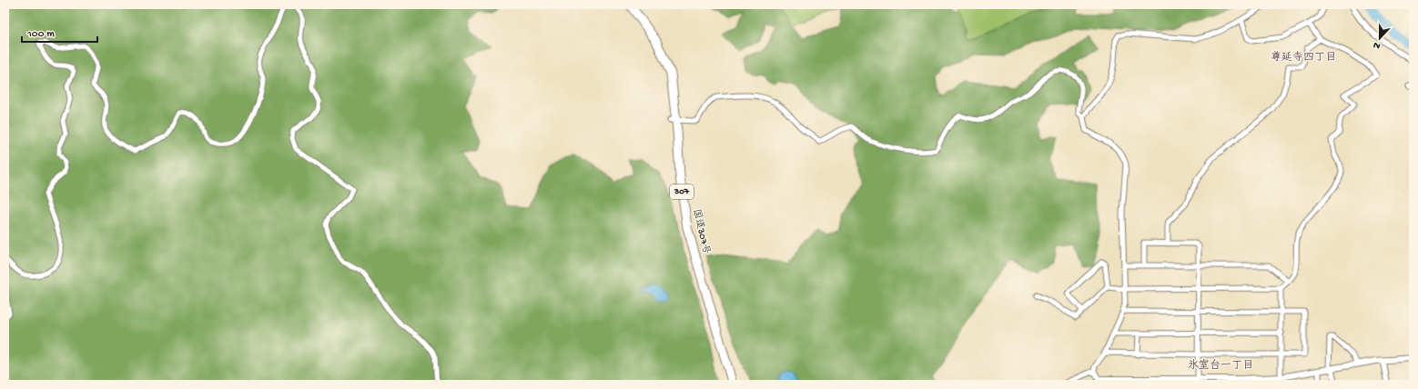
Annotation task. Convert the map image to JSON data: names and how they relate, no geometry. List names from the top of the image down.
{
  "streets": {
    "highway": ["307", "国道307号"]
  },
  "districts": ["尊延寺四丁目", "氷室台一丁目"],
  "scale_bar": "100 m",
  "north": "bottom"
}
